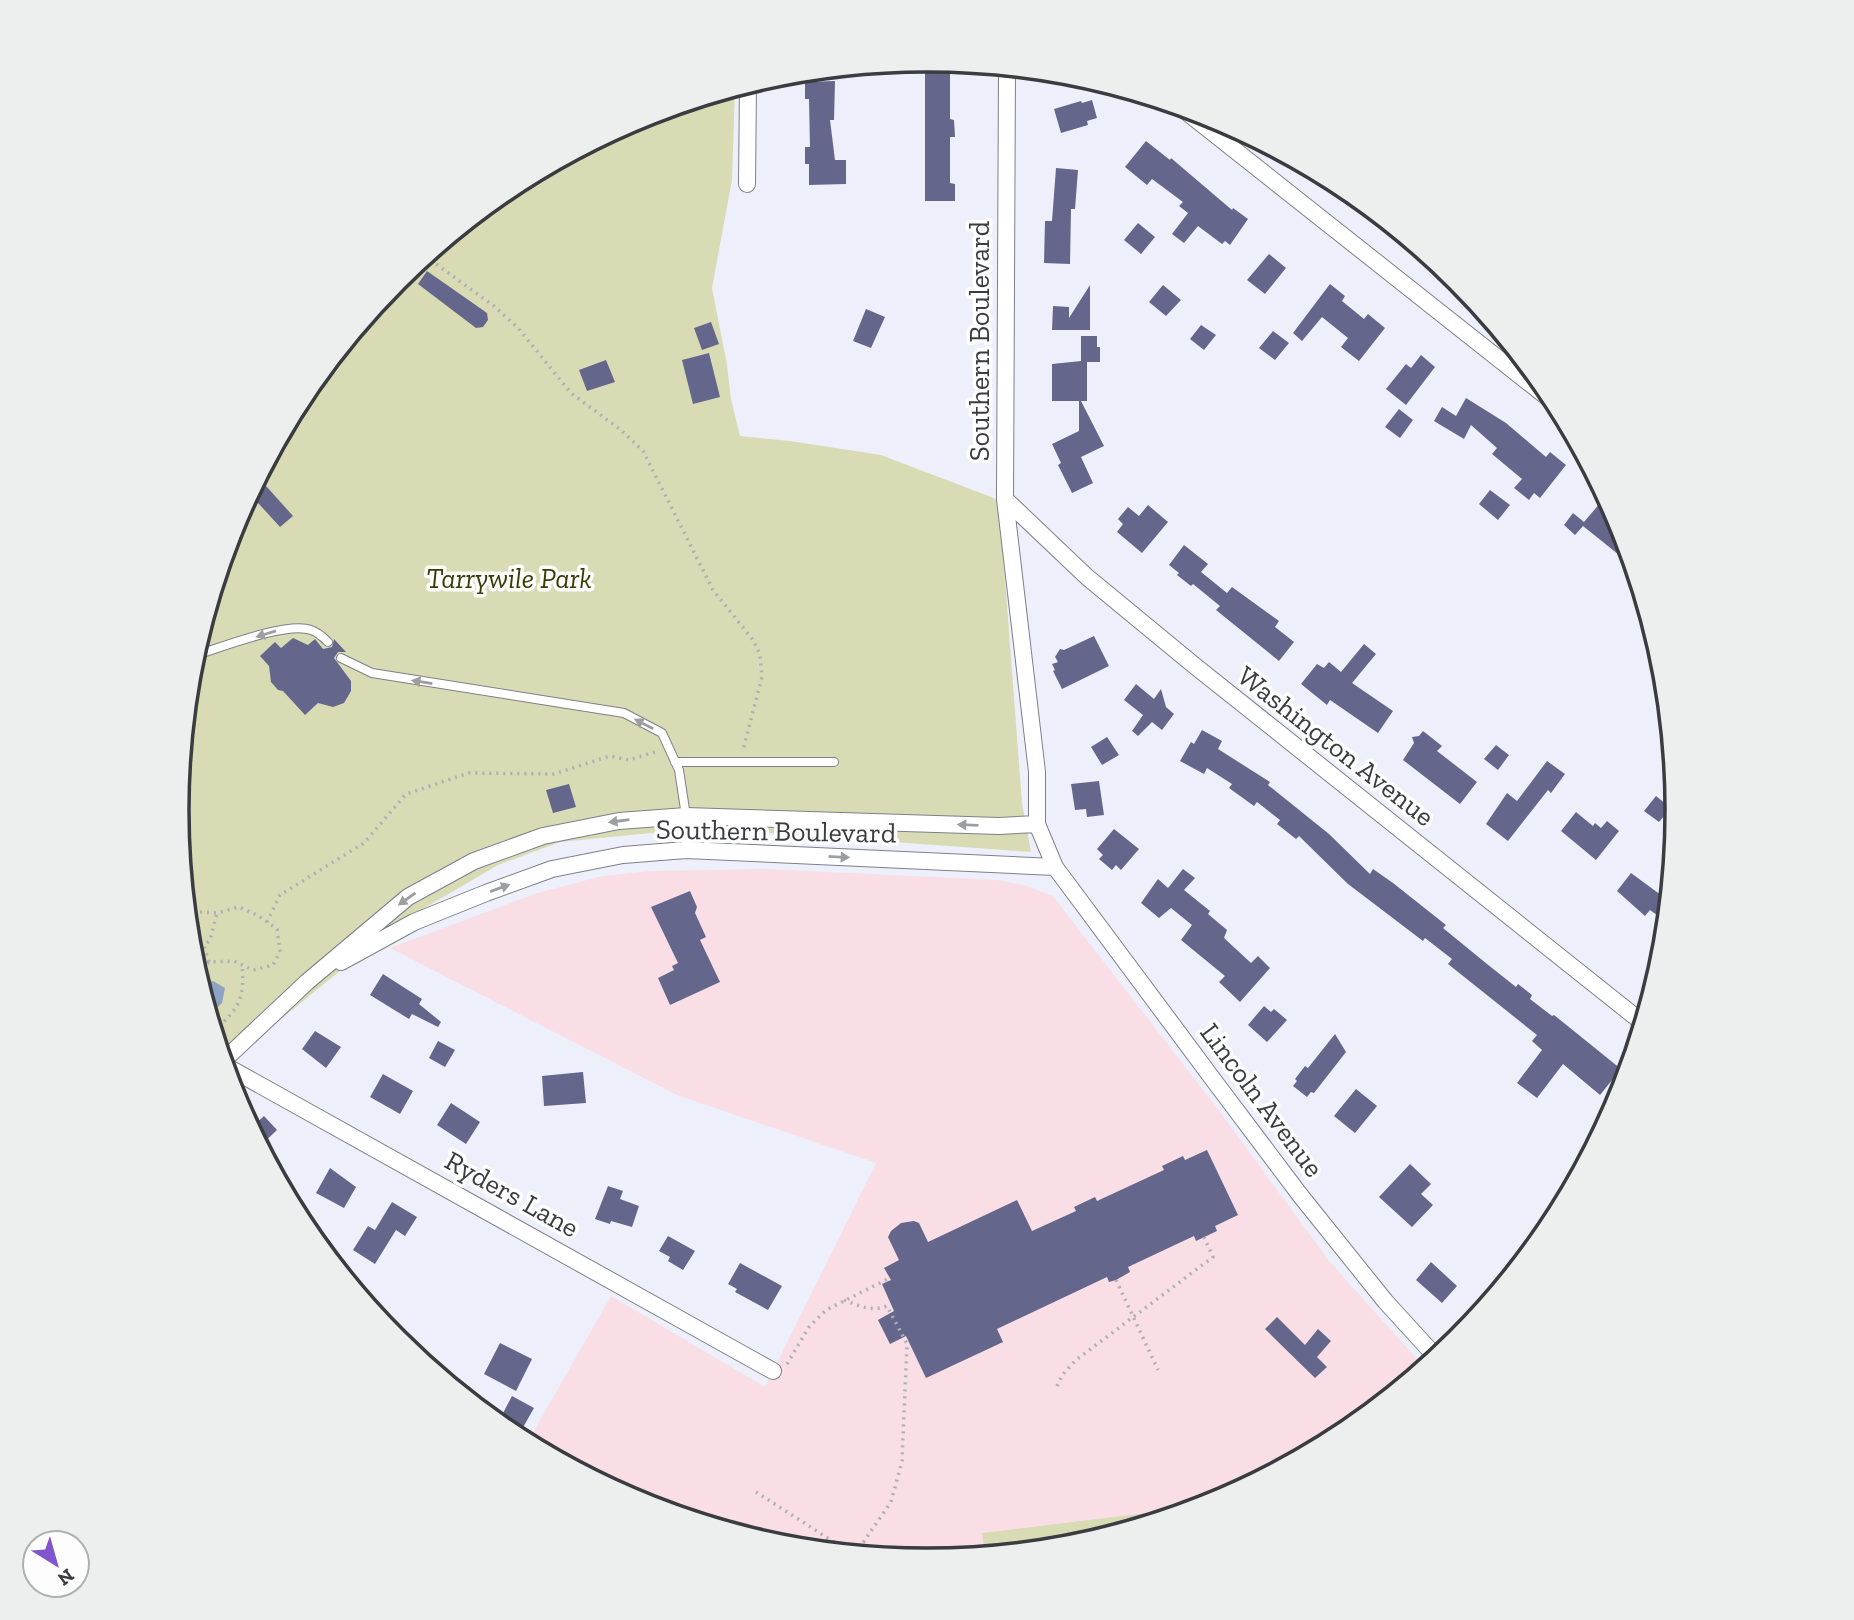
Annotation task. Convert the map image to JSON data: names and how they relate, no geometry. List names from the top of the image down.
{
  "streets": {
    "street": [
      "Southern Boulevard",
      "Washington Avenue",
      "Lincoln Avenue",
      "Ryders Lane"
    ]
  },
  "crossings": [
    ["Southern Boulevard", "Washington Avenue"],
    ["Southern Boulevard", "Lincoln Avenue"]
  ],
  "parks": ["Tarrywile Park"],
  "north": "bottom right"
}
